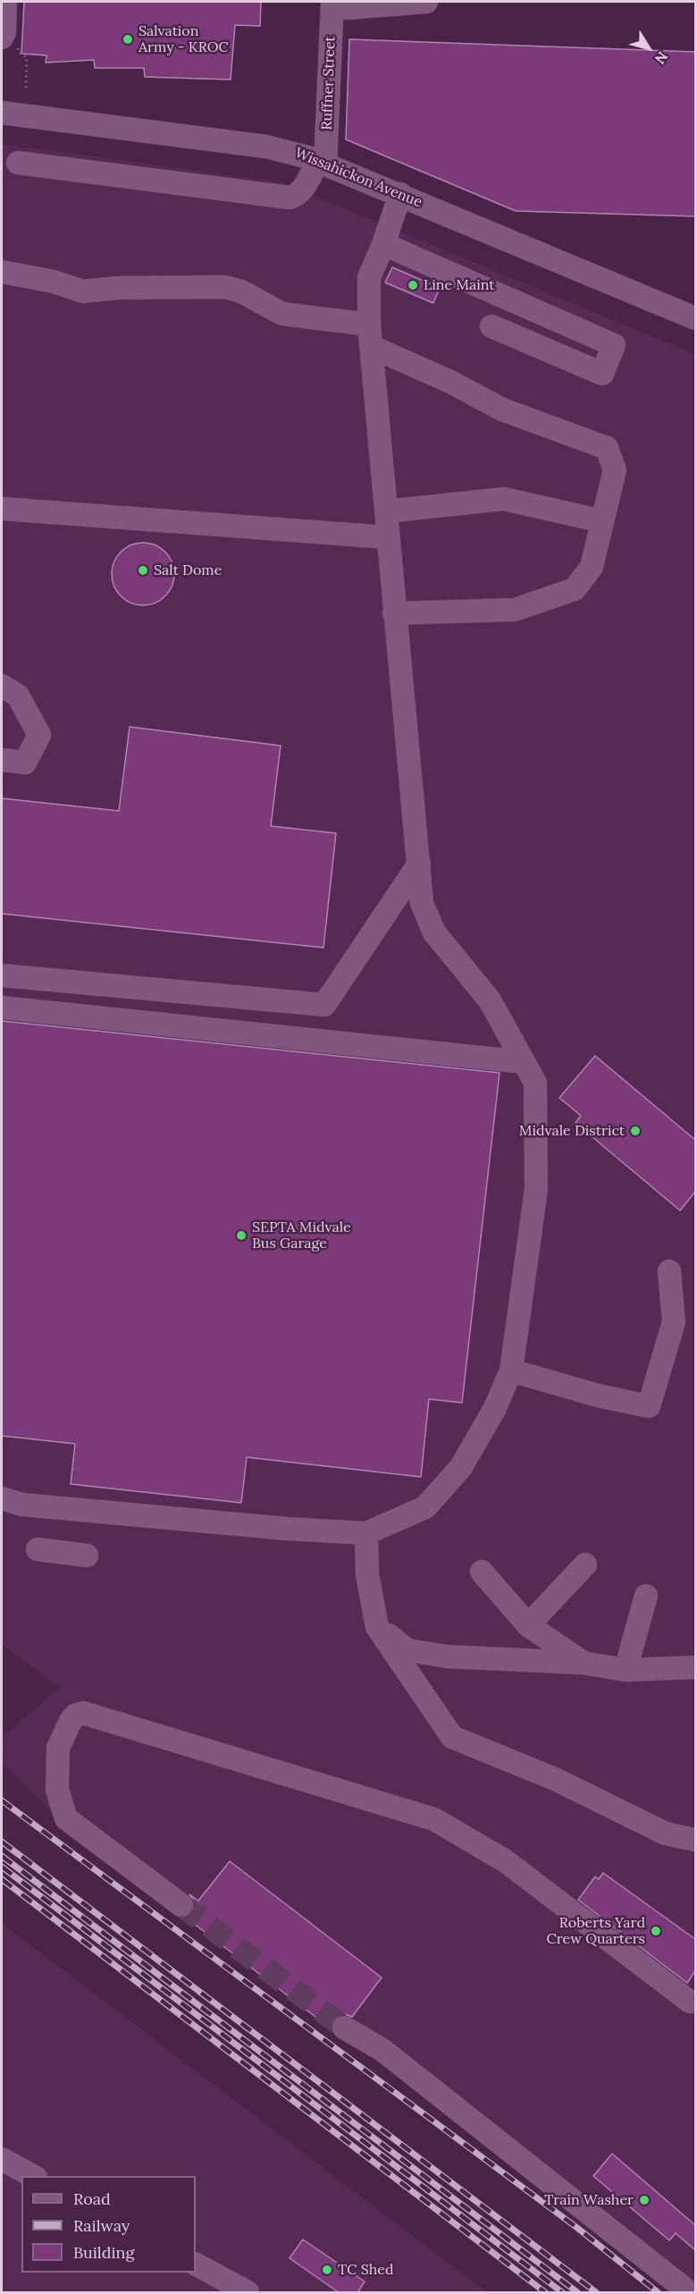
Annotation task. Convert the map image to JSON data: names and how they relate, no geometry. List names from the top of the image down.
{
  "streets": {
    "street": ["Ruffner Street", "Wissahickon Avenue"]
  },
  "crossings": [
    ["Ruffner Street", "Wissahickon Avenue"]
  ],
  "places": [
    "Salvation Army - KROC",
    "Line Maint",
    "Salt Dome",
    "Midvale District",
    "SEPTA Midvale Bus Garage",
    "Roberts Yard Crew Quarters",
    "Train Washer",
    "TC Shed"
  ],
  "legend": ["Road", "Railway", "Building"],
  "north": "bottom right"
}
